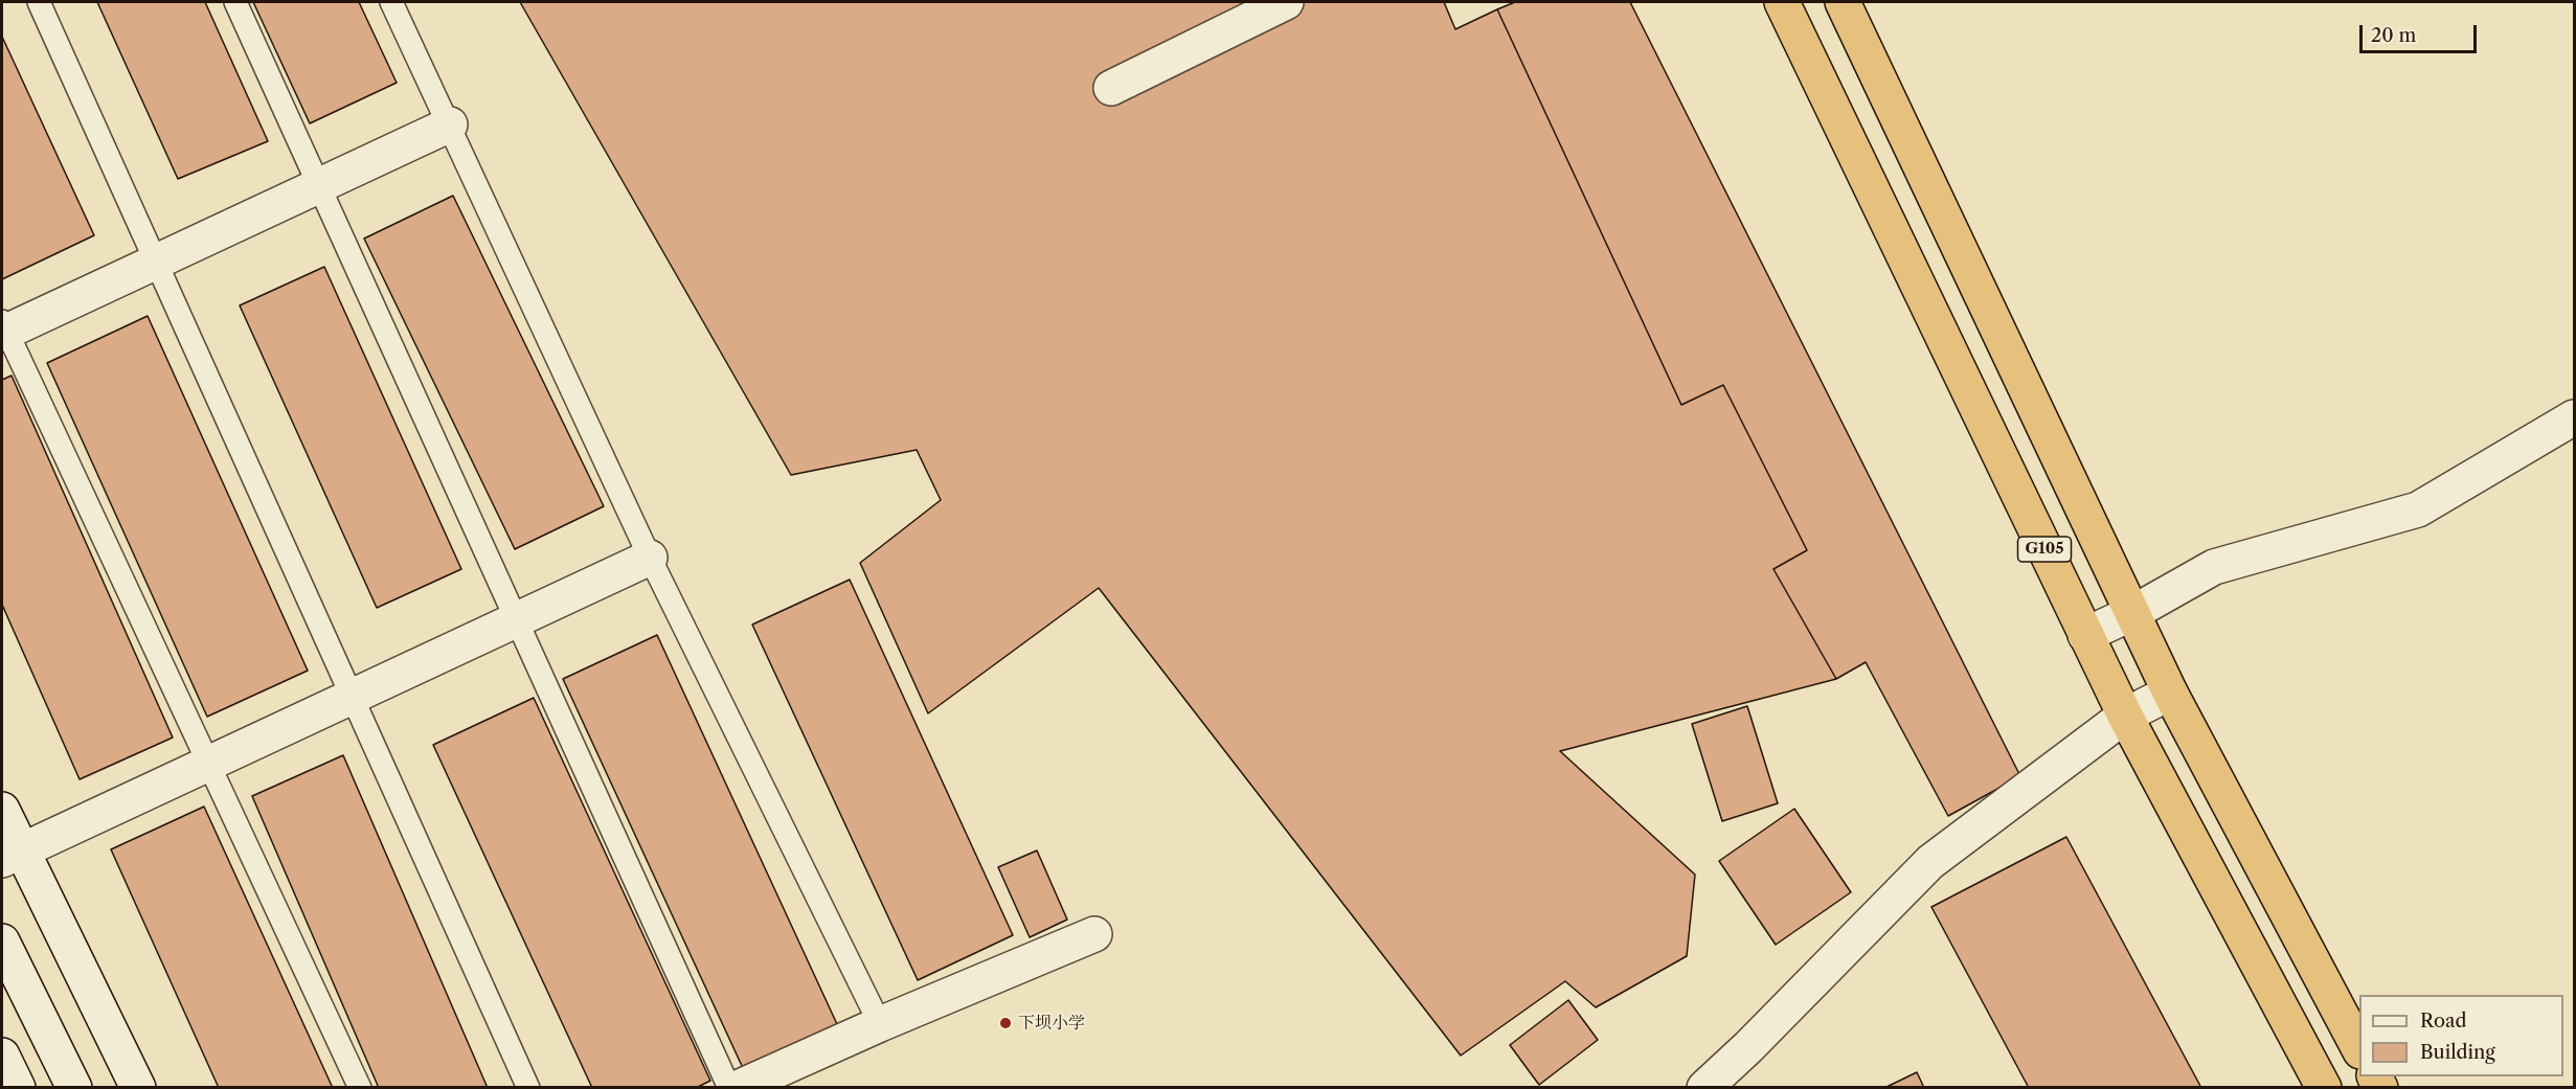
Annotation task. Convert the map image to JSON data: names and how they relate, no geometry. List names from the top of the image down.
{
  "streets": {
    "highway": ["G105"]
  },
  "places": ["下坝小学"],
  "legend": ["Road", "Building"],
  "scale_bar": "20 m"
}
